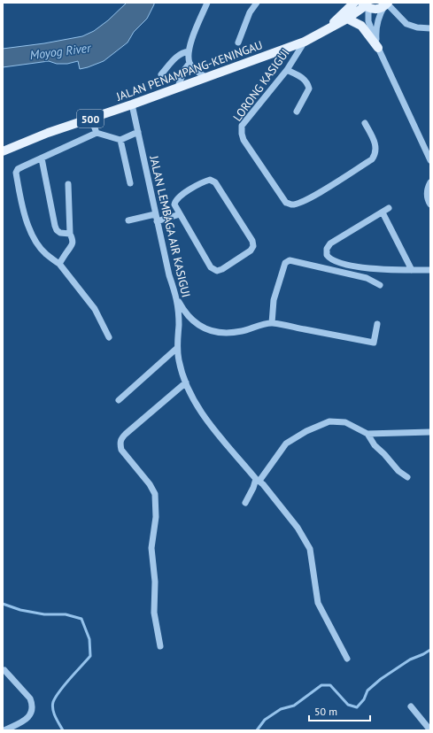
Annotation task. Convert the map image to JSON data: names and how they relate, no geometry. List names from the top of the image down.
{
  "streets": {
    "main road": ["JALAN PENAMPANG-KENINGAU", "500"],
    "street": ["LORONG KASIGUI", "JALAN LEMBAGA AIR KASIGUI"]
  },
  "crossings": [
    ["JALAN PENAMPANG-KENINGAU", "LORONG KASIGUI"],
    ["JALAN PENAMPANG-KENINGAU", "JALAN LEMBAGA AIR KASIGUI"]
  ],
  "water": ["Moyog River"],
  "scale_bar": "50 m"
}
